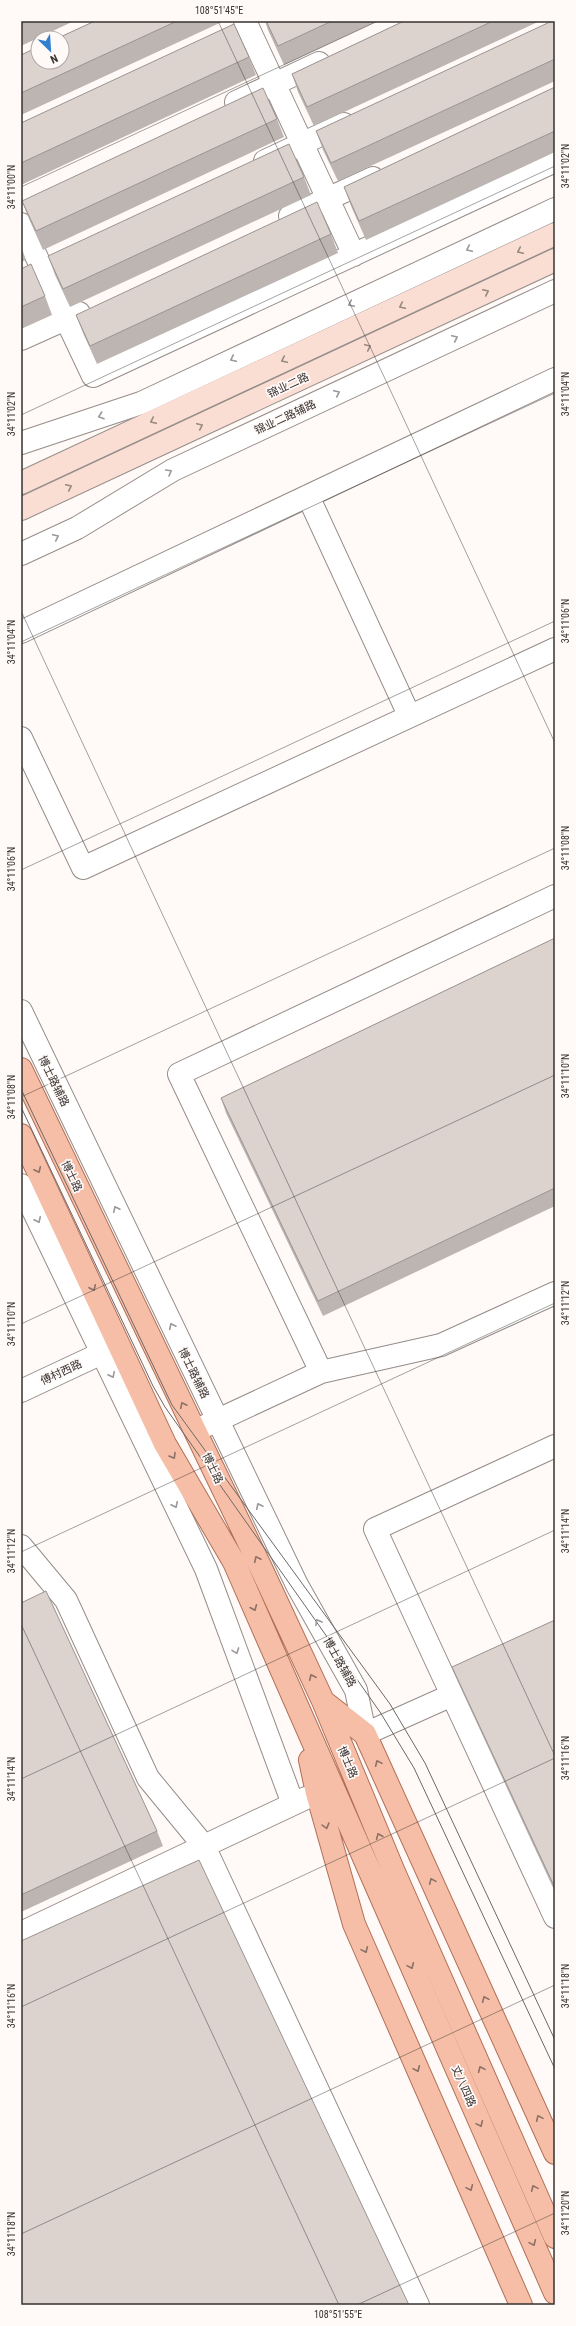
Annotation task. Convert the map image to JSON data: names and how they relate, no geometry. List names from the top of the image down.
{
  "streets": {
    "main road": ["锦业二路", "博士路", "丈八四路"],
    "street": ["锦业二路辅路", "博士路辅路", "傅村西路"]
  },
  "crossings": [
    ["博士路", "丈八四路"]
  ],
  "north": "bottom right",
  "coordinates": [
    "108°51'45\"E",
    "34°11'02\"N",
    "34°11'00\"N",
    "34°11'04\"N",
    "34°11'06\"N",
    "34°11'08\"N",
    "34°11'10\"N",
    "34°11'12\"N",
    "34°11'14\"N",
    "34°11'16\"N",
    "34°11'18\"N",
    "34°11'20\"N",
    "108°51'55\"E"
  ]
}
